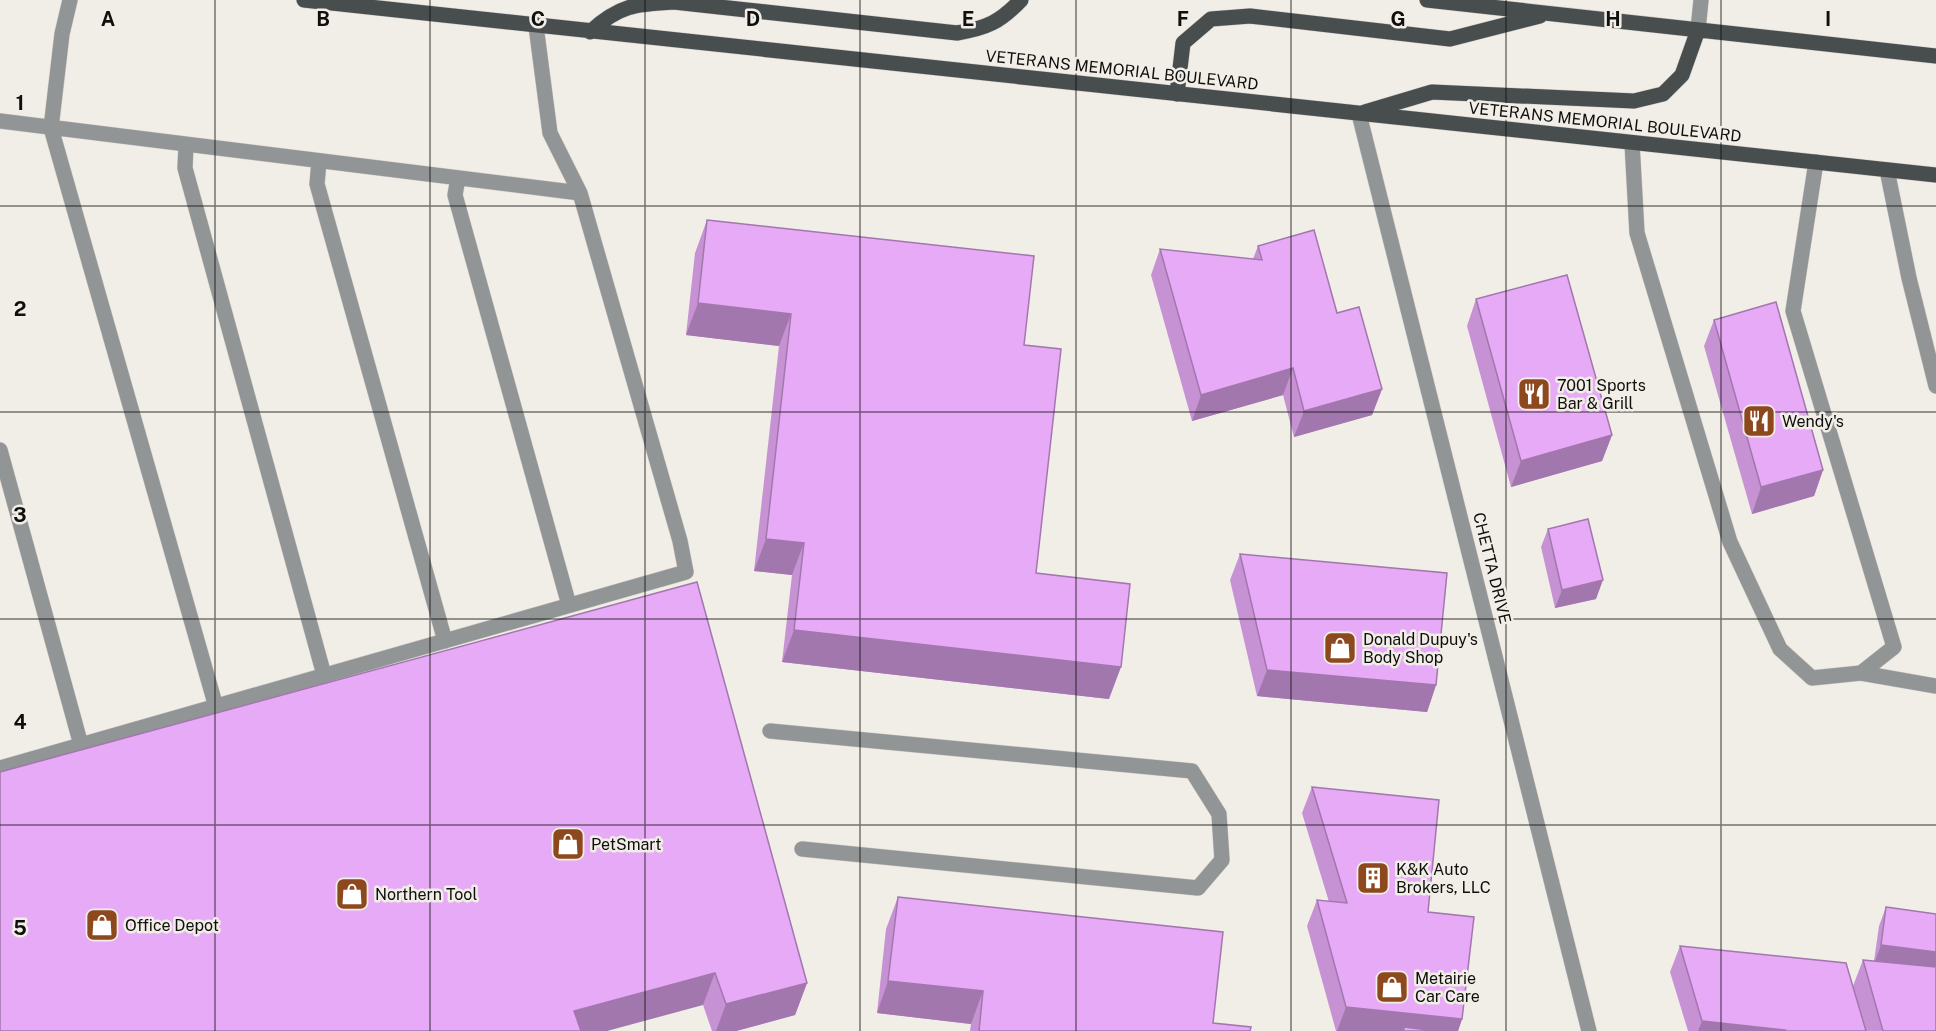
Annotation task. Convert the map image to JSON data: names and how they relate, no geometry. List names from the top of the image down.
{
  "streets": {
    "main road": ["VETERANS MEMORIAL BOULEVARD"],
    "street": ["CHETTA DRIVE"]
  },
  "crossings": [
    ["VETERANS MEMORIAL BOULEVARD", "CHETTA DRIVE"]
  ],
  "places": {
    "restaurant": ["7001 Sports Bar & Grill", "Wendy's"],
    "shop": [
      "Donald Dupuy's Body Shop",
      "PetSmart",
      "Northern Tool",
      "Office Depot",
      "Metairie Car Care"
    ],
    "building": ["K&K Auto Brokers, LLC"]
  },
  "grid": {
    "columns": [
      "A",
      "B",
      "C",
      "D",
      "E",
      "F",
      "G",
      "H",
      "I"
    ],
    "rows": [
      "1",
      "2",
      "3",
      "4",
      "5"
    ]
  }
}
